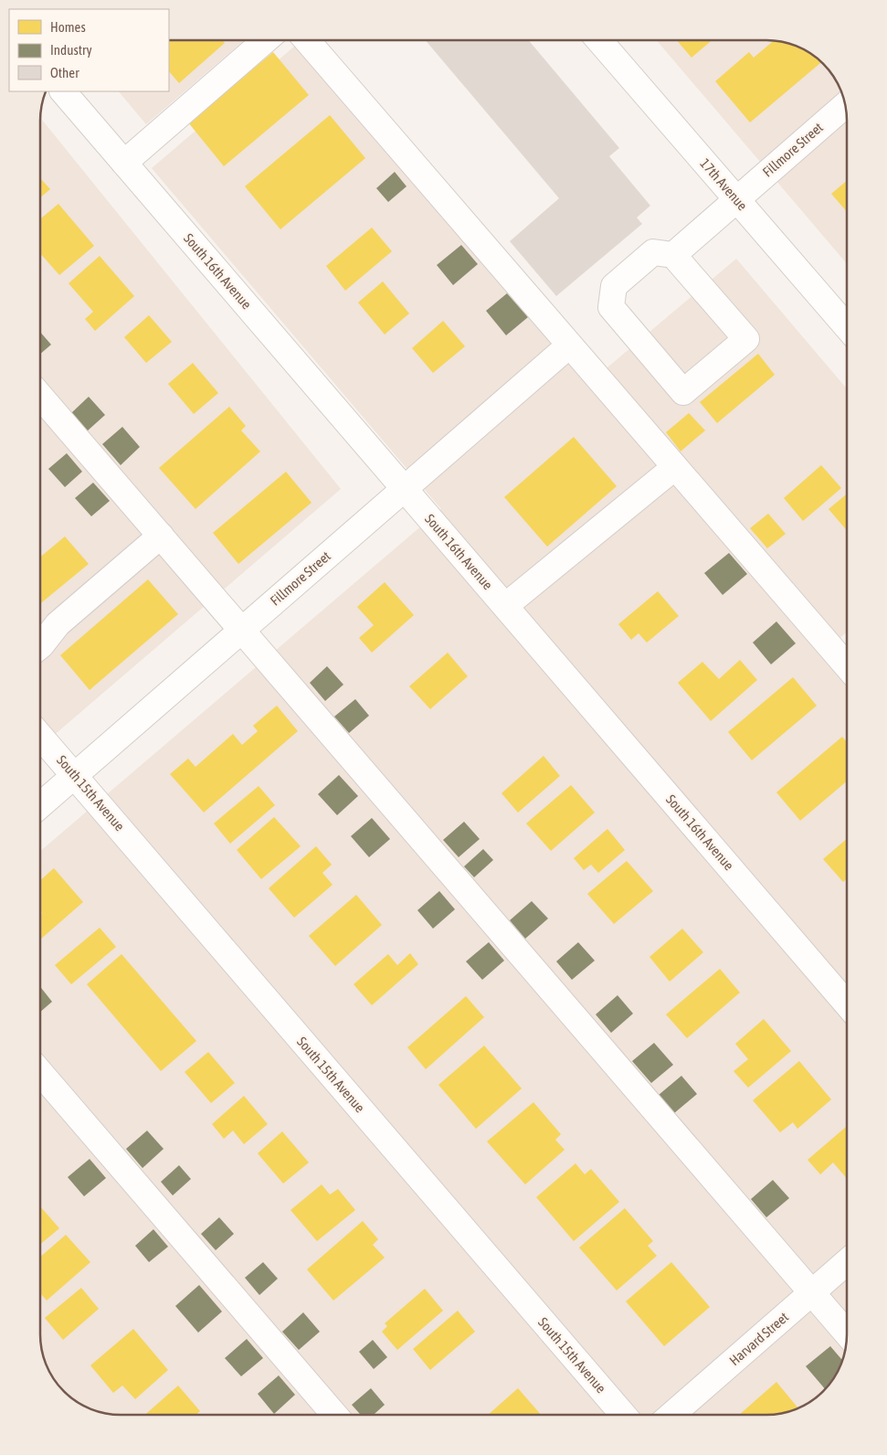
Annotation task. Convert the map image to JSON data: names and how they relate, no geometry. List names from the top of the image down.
{
  "streets": {
    "street": [
      "Fillmore Street",
      "17th Avenue",
      "South 16th Avenue",
      "South 15th Avenue",
      "Harvard Street"
    ]
  },
  "crossings": [
    ["Fillmore Street", "17th Avenue"],
    ["Fillmore Street", "South 16th Avenue"],
    ["Fillmore Street", "South 15th Avenue"]
  ],
  "legend": ["Homes", "Industry", "Other"]
}
